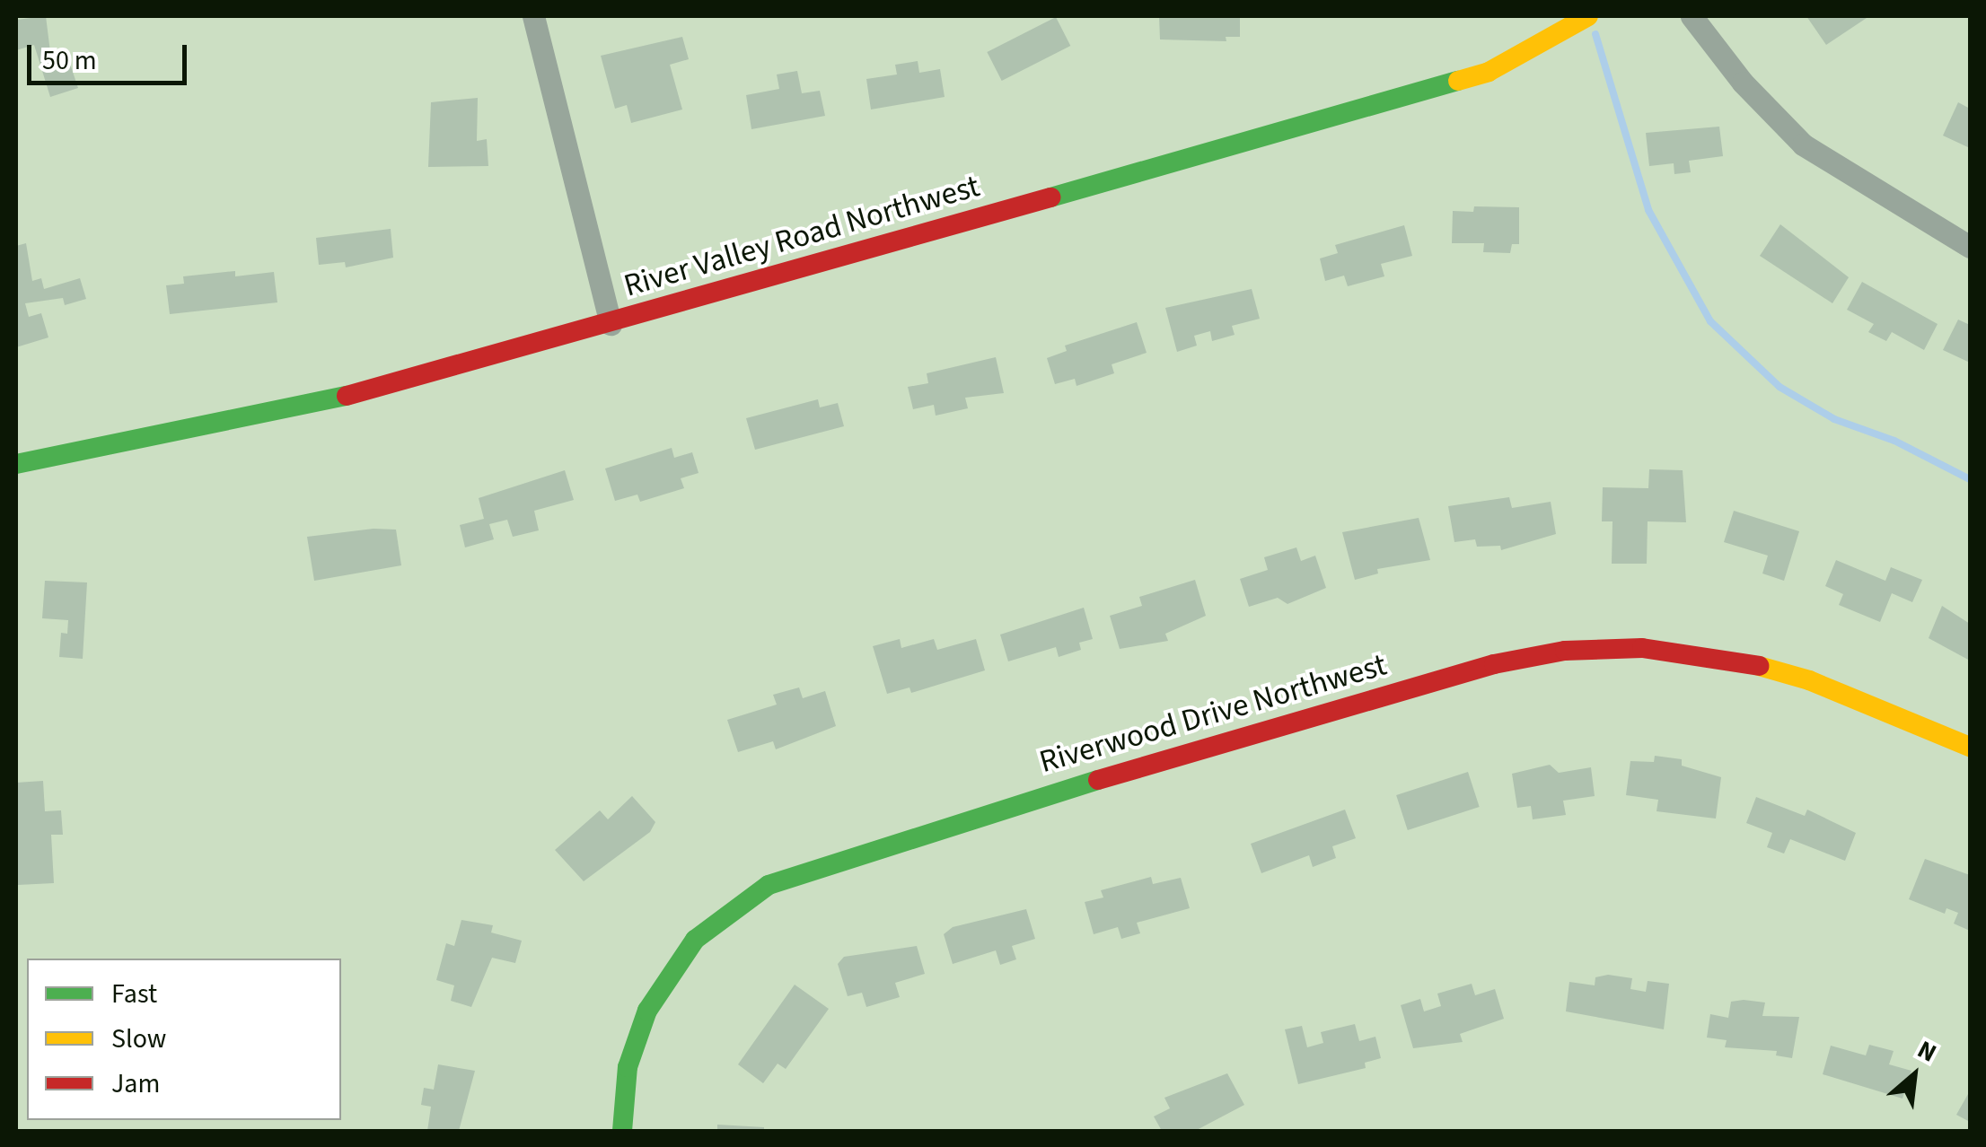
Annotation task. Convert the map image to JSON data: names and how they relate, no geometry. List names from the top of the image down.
{
  "streets": {
    "street": ["River Valley Road Northwest", "Riverwood Drive Northwest"]
  },
  "legend": ["Fast", "Slow", "Jam"],
  "scale_bar": "50 m",
  "north": "top right"
}
